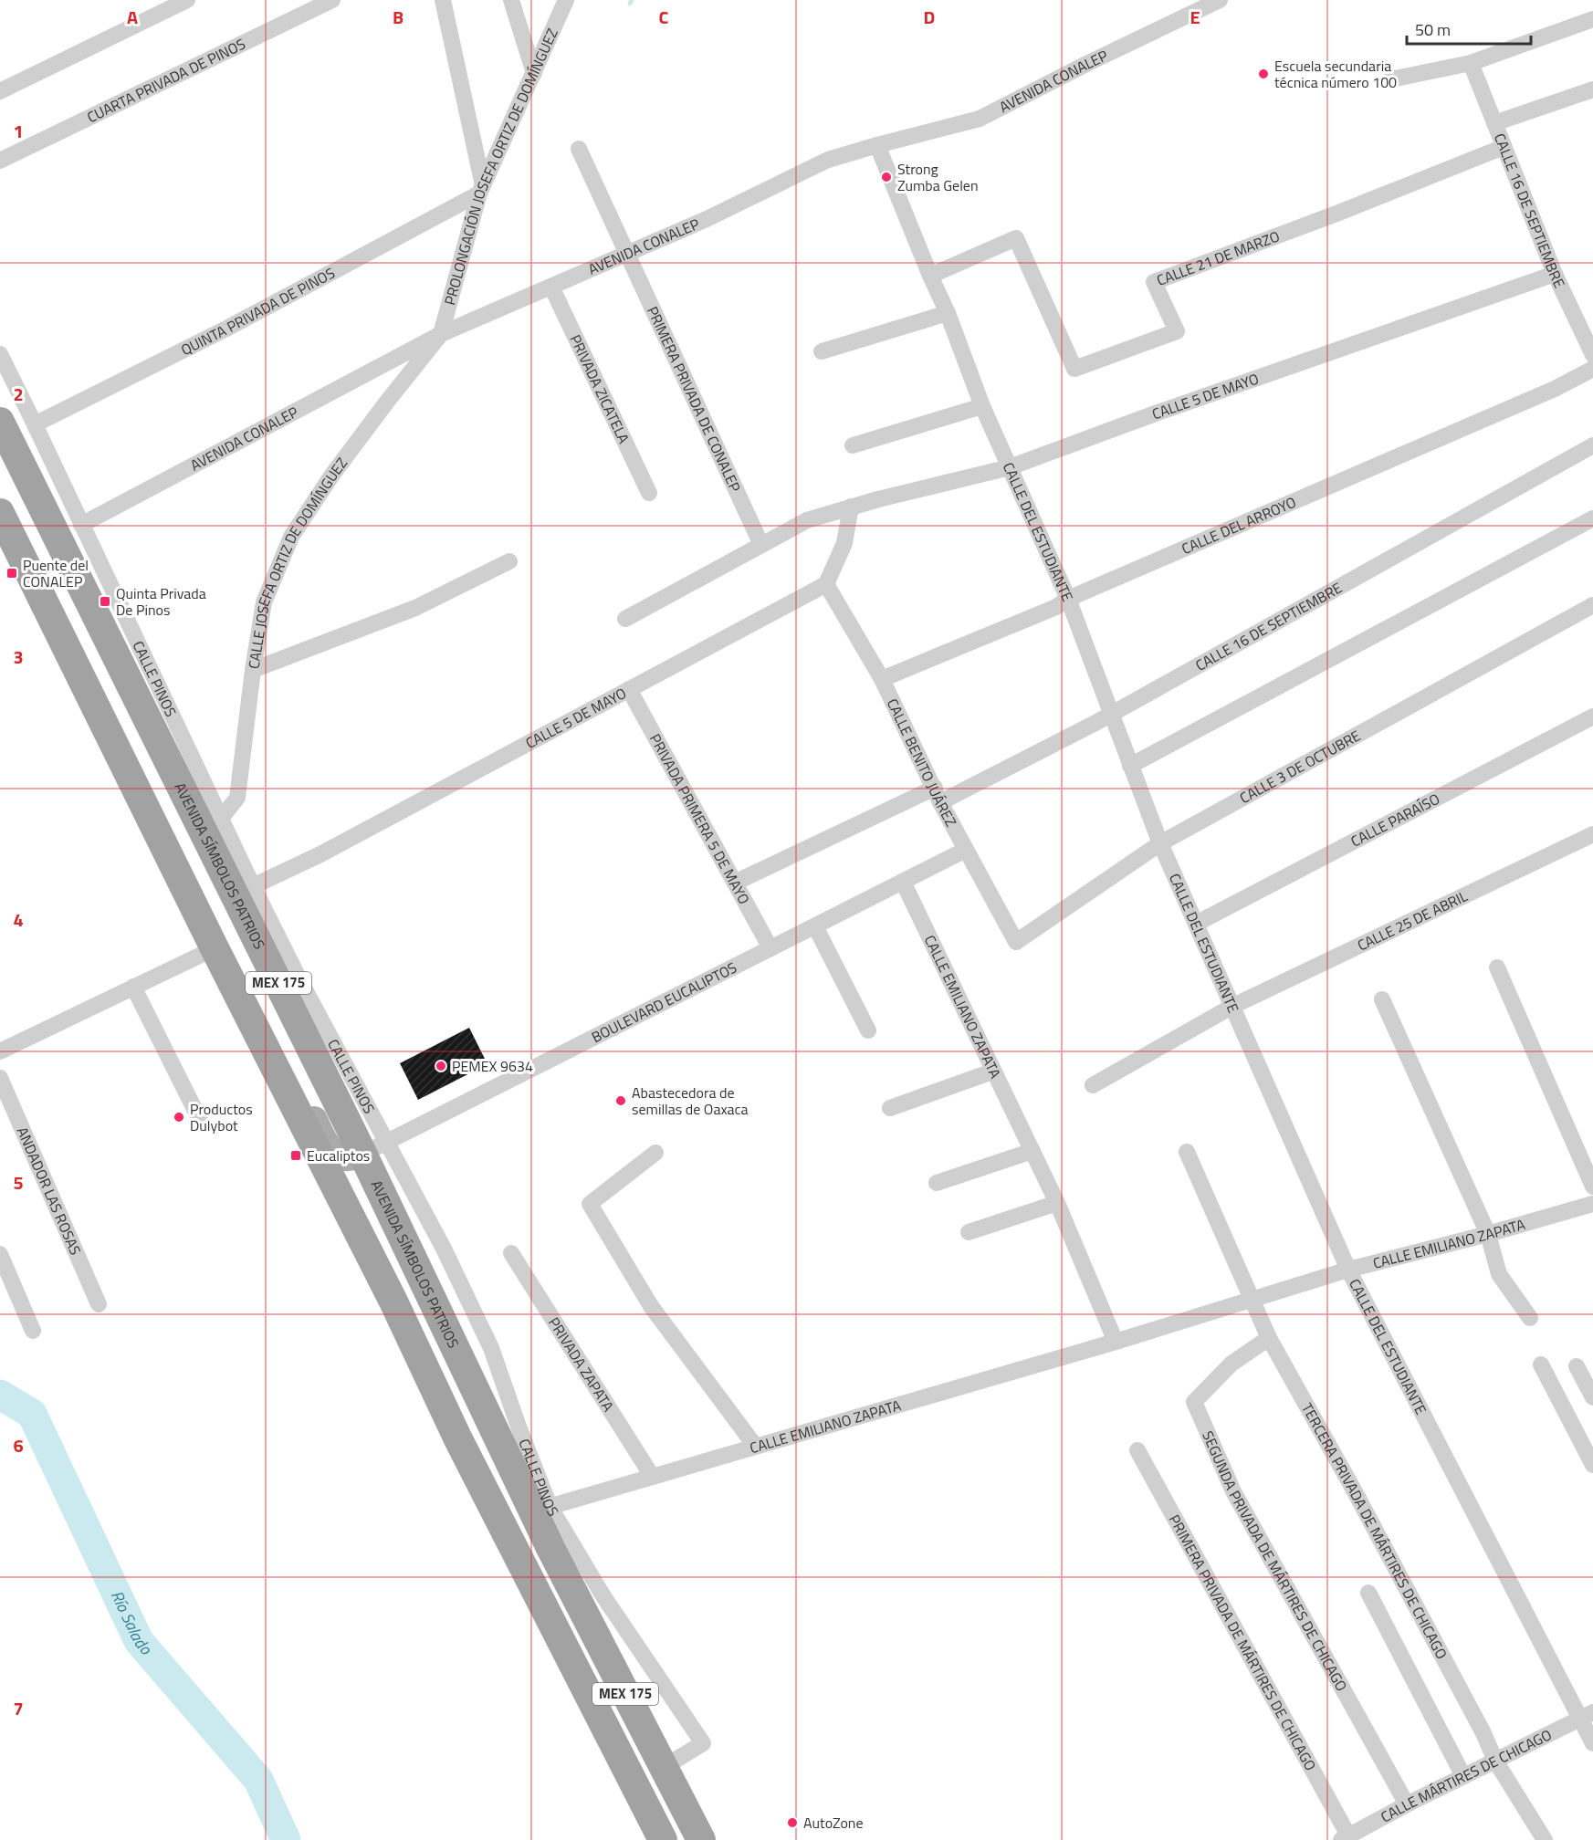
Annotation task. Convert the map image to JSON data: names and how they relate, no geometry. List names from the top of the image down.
{
  "streets": {
    "highway": ["AVENIDA SÍMBOLOS PATRIOS", "MEX 175"],
    "street": [
      "CUARTA PRIVADA DE PINOS",
      "AVENIDA CONALEP",
      "PROLONGACIÓN JOSEFA ORTIZ DE DOMÍNGUEZ",
      "CALLE 16 DE SEPTIEMBRE",
      "CALLE 21 DE MARZO",
      "QUINTA PRIVADA DE PINOS",
      "PRIVADA ZICATELA",
      "CALLE 5 DE MAYO",
      "PRIMERA PRIVADA DE CONALEP",
      "CALLE DEL ARROYO",
      "CALLE DEL ESTUDIANTE",
      "CALLE JOSEFA ORTIZ DE DOMÍNGUEZ",
      "CALLE PINOS",
      "CALLE BENITO JUÁREZ",
      "CALLE 3 DE OCTUBRE",
      "PRIVADA PRIMERA 5 DE MAYO",
      "CALLE PARAÍSO",
      "CALLE 25 DE ABRIL",
      "BOULEVARD EUCALIPTOS",
      "CALLE EMILIANO ZAPATA",
      "ANDADOR LAS ROSAS",
      "PRIVADA ZAPATA",
      "TERCERA PRIVADA DE MÁRTIRES DE CHICAGO",
      "SEGUNDA PRIVADA DE MÁRTIRES DE CHICAGO",
      "PRIMERA PRIVADA DE MÁRTIRES DE CHICAGO",
      "CALLE MÁRTIRES DE CHICAGO"
    ]
  },
  "crossings": [
    ["AVENIDA CONALEP", "PROLONGACIÓN JOSEFA ORTIZ DE DOMÍNGUEZ"],
    ["AVENIDA CONALEP", "PRIVADA ZICATELA"],
    ["AVENIDA CONALEP", "PRIMERA PRIVADA DE CONALEP"],
    ["AVENIDA CONALEP", "CALLE DEL ESTUDIANTE"],
    ["AVENIDA CONALEP", "CALLE JOSEFA ORTIZ DE DOMÍNGUEZ"],
    ["AVENIDA CONALEP", "CALLE PINOS"],
    ["PROLONGACIÓN JOSEFA ORTIZ DE DOMÍNGUEZ", "QUINTA PRIVADA DE PINOS"],
    ["PROLONGACIÓN JOSEFA ORTIZ DE DOMÍNGUEZ", "CALLE JOSEFA ORTIZ DE DOMÍNGUEZ"],
    ["CALLE 16 DE SEPTIEMBRE", "CALLE 21 DE MARZO"],
    ["CALLE 16 DE SEPTIEMBRE", "CALLE 5 DE MAYO"],
    ["CALLE 16 DE SEPTIEMBRE", "CALLE DEL ESTUDIANTE"],
    ["CALLE 16 DE SEPTIEMBRE", "CALLE BENITO JUÁREZ"],
    ["CALLE 16 DE SEPTIEMBRE", "PRIVADA PRIMERA 5 DE MAYO"],
    ["CALLE 21 DE MARZO", "CALLE DEL ESTUDIANTE"],
    ["QUINTA PRIVADA DE PINOS", "CALLE PINOS"],
    ["CALLE 5 DE MAYO", "PRIMERA PRIVADA DE CONALEP"],
    ["CALLE 5 DE MAYO", "CALLE DEL ESTUDIANTE"],
    ["CALLE 5 DE MAYO", "CALLE PINOS"],
    ["CALLE 5 DE MAYO", "CALLE BENITO JUÁREZ"],
    ["CALLE 5 DE MAYO", "PRIVADA PRIMERA 5 DE MAYO"],
    ["CALLE DEL ARROYO", "CALLE DEL ESTUDIANTE"],
    ["CALLE DEL ARROYO", "CALLE BENITO JUÁREZ"],
    ["CALLE DEL ESTUDIANTE", "CALLE 3 DE OCTUBRE"],
    ["CALLE DEL ESTUDIANTE", "CALLE PARAÍSO"],
    ["CALLE DEL ESTUDIANTE", "CALLE 25 DE ABRIL"],
    ["CALLE DEL ESTUDIANTE", "CALLE EMILIANO ZAPATA"],
    ["CALLE DEL ESTUDIANTE", "CALLE MÁRTIRES DE CHICAGO"],
    ["CALLE JOSEFA ORTIZ DE DOMÍNGUEZ", "CALLE PINOS"],
    ["CALLE PINOS", "AVENIDA SÍMBOLOS PATRIOS"],
    ["CALLE PINOS", "BOULEVARD EUCALIPTOS"],
    ["CALLE PINOS", "CALLE EMILIANO ZAPATA"],
    ["CALLE BENITO JUÁREZ", "CALLE 3 DE OCTUBRE"],
    ["CALLE BENITO JUÁREZ", "BOULEVARD EUCALIPTOS"],
    ["PRIVADA PRIMERA 5 DE MAYO", "BOULEVARD EUCALIPTOS"],
    ["AVENIDA SÍMBOLOS PATRIOS", "BOULEVARD EUCALIPTOS"],
    ["AVENIDA SÍMBOLOS PATRIOS", "CALLE EMILIANO ZAPATA"],
    ["BOULEVARD EUCALIPTOS", "CALLE EMILIANO ZAPATA"],
    ["CALLE EMILIANO ZAPATA", "PRIVADA ZAPATA"],
    ["CALLE EMILIANO ZAPATA", "TERCERA PRIVADA DE MÁRTIRES DE CHICAGO"],
    ["TERCERA PRIVADA DE MÁRTIRES DE CHICAGO", "SEGUNDA PRIVADA DE MÁRTIRES DE CHICAGO"],
    ["TERCERA PRIVADA DE MÁRTIRES DE CHICAGO", "CALLE MÁRTIRES DE CHICAGO"],
    ["SEGUNDA PRIVADA DE MÁRTIRES DE CHICAGO", "CALLE MÁRTIRES DE CHICAGO"],
    ["PRIMERA PRIVADA DE MÁRTIRES DE CHICAGO", "CALLE MÁRTIRES DE CHICAGO"]
  ],
  "water": ["Río Salado"],
  "places": {
    "other": [
      "Escuela secundaria técnica número 100",
      "Strong Zumba Gelen",
      "PEMEX 9634",
      "Abastecedora de semillas de Oaxaca",
      "Productos Dulybot",
      "AutoZone"
    ],
    "transit": ["Puente del CONALEP", "Quinta Privada De Pinos", "Eucaliptos"]
  },
  "scale_bar": "50 m",
  "grid": {
    "columns": [
      "A",
      "B",
      "C",
      "D",
      "E"
    ],
    "rows": [
      "1",
      "2",
      "3",
      "4",
      "5",
      "6",
      "7"
    ]
  }
}
